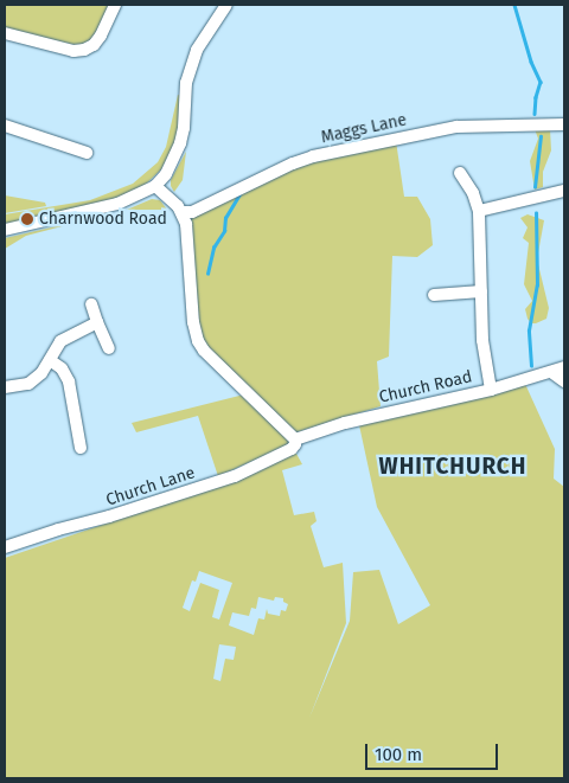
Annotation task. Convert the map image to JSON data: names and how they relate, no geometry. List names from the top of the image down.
{
  "streets": {
    "street": ["Maggs Lane", "Church Road", "Church Lane"]
  },
  "crossings": [
    ["Church Road", "Church Lane"]
  ],
  "districts": ["WHITCHURCH"],
  "places": ["Charnwood Road"],
  "scale_bar": "100 m"
}
